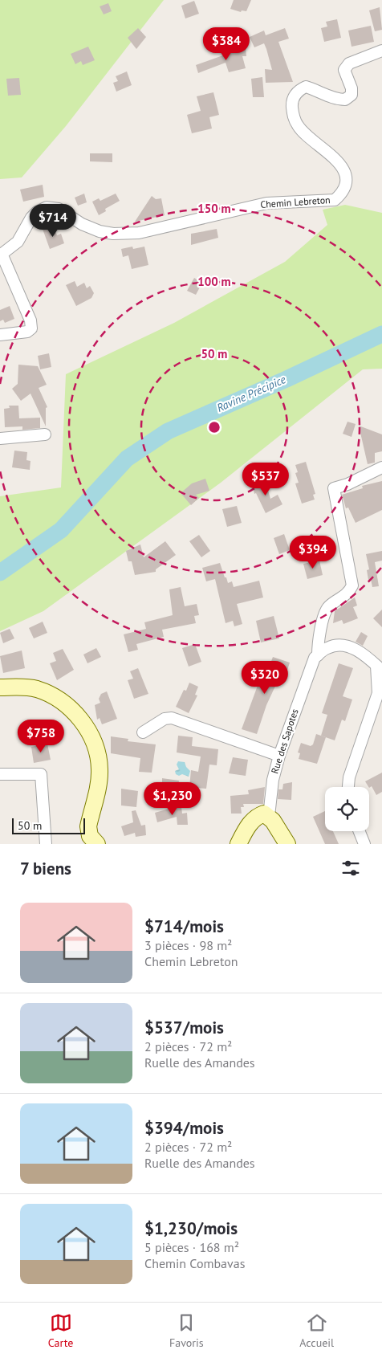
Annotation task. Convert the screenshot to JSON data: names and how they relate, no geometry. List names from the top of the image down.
{
  "streets": {
    "street": ["Chemin Lebreton", "Rue des Sapotes"]
  },
  "water": ["Ravine Précipice"],
  "scale_bar": "50 m",
  "page": {
    "price": [
      "$384",
      "$714",
      "$537",
      "$394",
      "$320",
      "$758",
      "$1,230"
    ],
    "scale": "50 m",
    "heading": "7 biens",
    "list": [
      {
        "name": "$714/mois",
        "note": "3 pièces · 98 m² · Chemin Lebreton"
      },
      {
        "name": "$537/mois",
        "note": "2 pièces · 72 m² · Ruelle des Amandes"
      },
      {
        "name": "$394/mois",
        "note": "2 pièces · 72 m² · Ruelle des Amandes"
      },
      {
        "name": "$1,230/mois",
        "note": "5 pièces · 168 m² · Chemin Combavas"
      }
    ],
    "tabs": ["Carte", "Favoris", "Accueil"]
  },
  "rings": ["150 m", "100 m", "50 m"]
}
